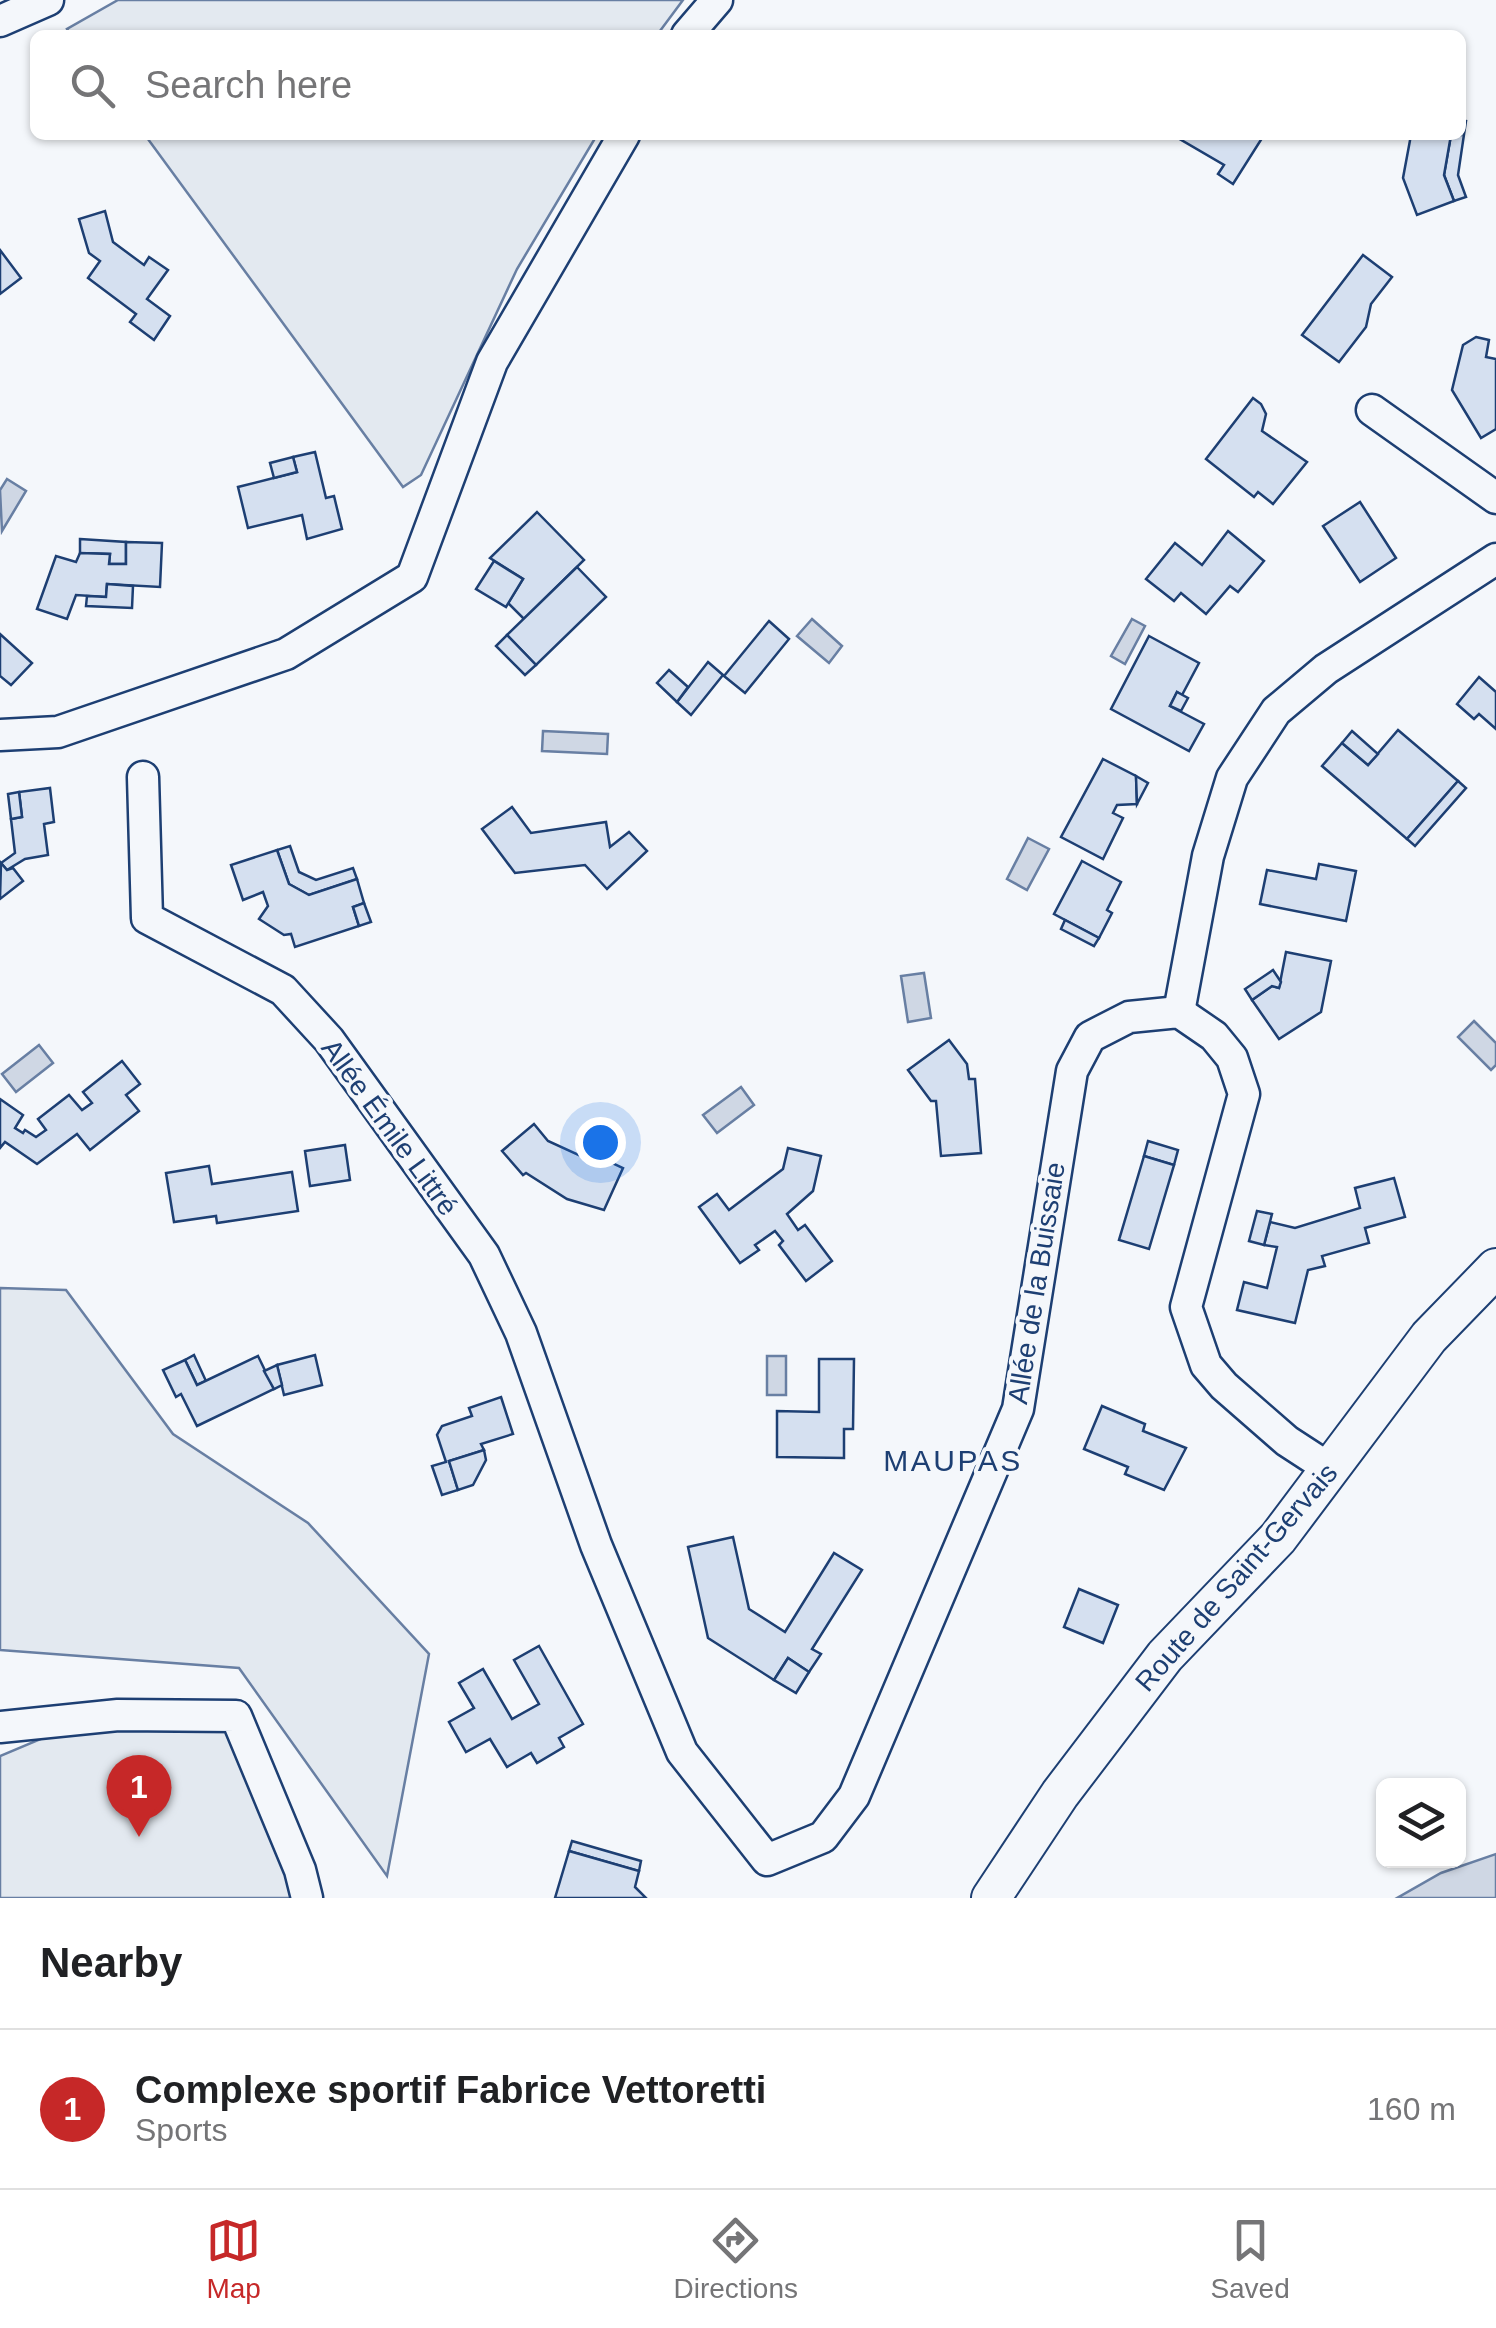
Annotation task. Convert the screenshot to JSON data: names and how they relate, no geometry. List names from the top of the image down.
{
  "streets": {
    "street": ["Allée Émile Littré", "Allée de la Buissaie", "Route de Saint-Gervais"]
  },
  "crossings": [
    ["Allée Émile Littré", "Allée de la Buissaie"]
  ],
  "districts": ["MAUPAS"],
  "page": {
    "search": "Search here",
    "pins": "1",
    "heading": "Nearby",
    "list": [
      {
        "mark": "1",
        "name": "Complexe sportif Fabrice Vettoretti",
        "note": "Sports",
        "value": "160 m"
      }
    ],
    "nav": ["Map", "Directions", "Saved"]
  }
}
